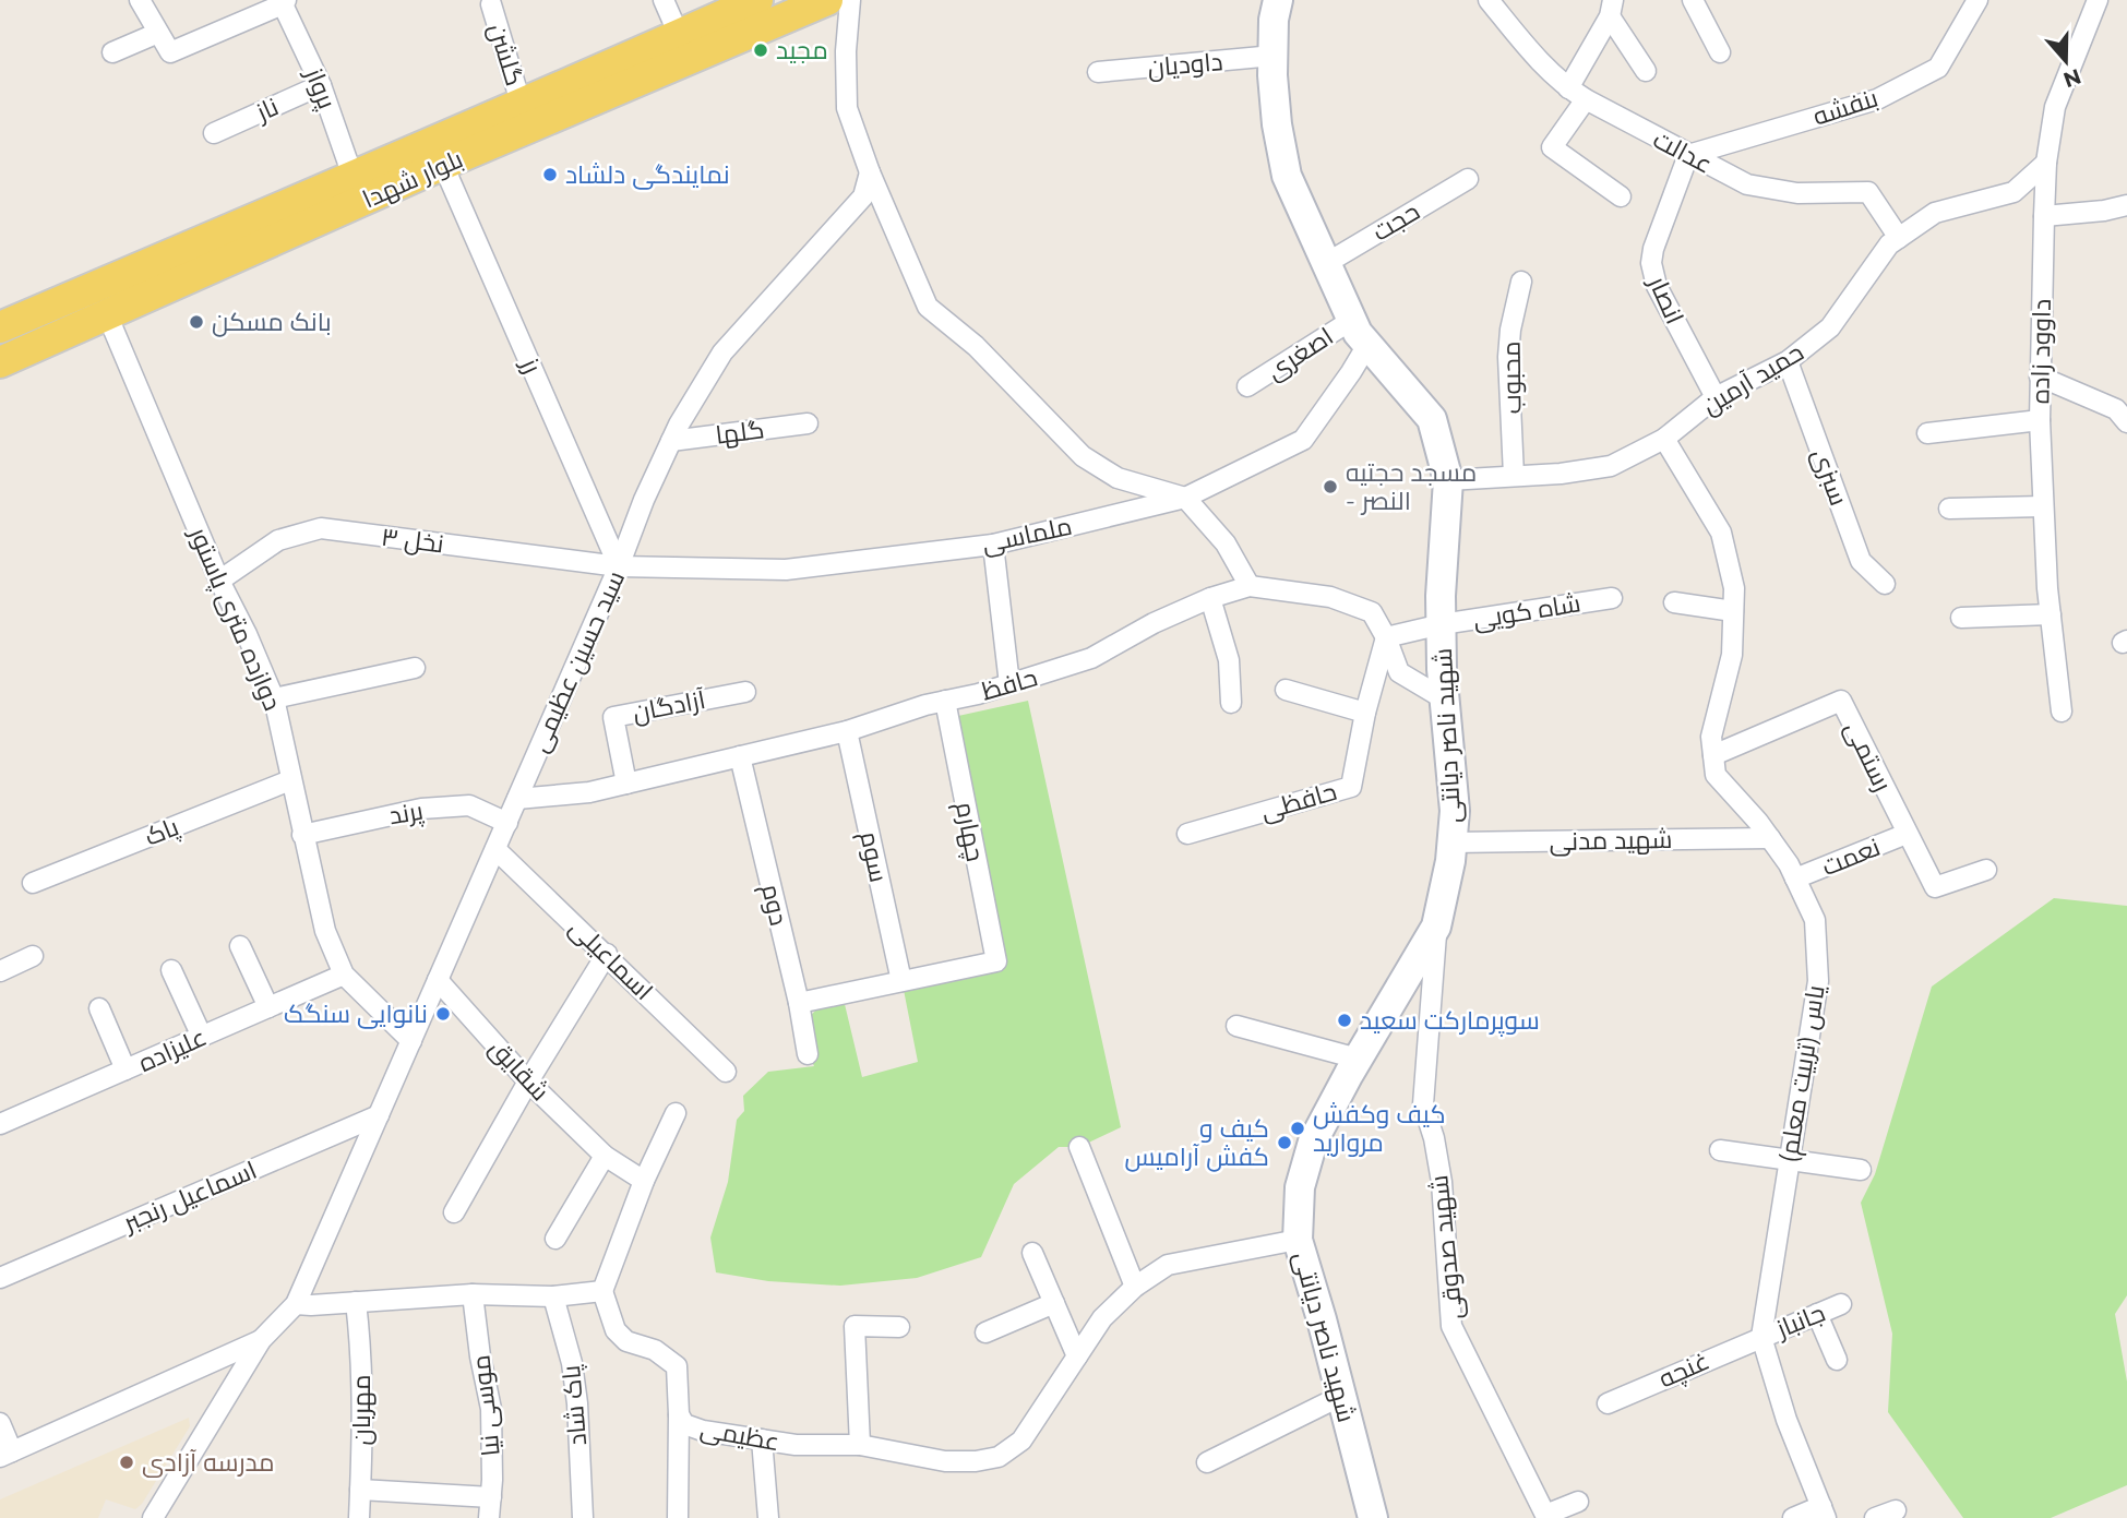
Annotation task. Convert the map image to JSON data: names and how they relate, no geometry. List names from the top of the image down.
{
  "streets": {
    "main road": ["بلوار شهدا", "شهید ناصر دیانتی"],
    "street": [
      "گلشن",
      "داودیان",
      "پرواز",
      "بنفشه",
      "ناز",
      "عدالت",
      "حجت",
      "انصار",
      "داوود زاده",
      "اصغری",
      "رز",
      "محبوب",
      "حمید آرمین",
      "گلها",
      "سبزی",
      "ملماسی",
      "نخل ۳",
      "شاه کویی",
      "دوازده متری پاستور",
      "سید حسین عظیمی",
      "حافظ",
      "آزادگان",
      "رستمی",
      "حافظی",
      "پرند",
      "پاک",
      "چهارم",
      "شهید مدنی",
      "سوم",
      "نعمت",
      "دوم",
      "اسماعیلی",
      "علیزاده",
      "شقایق",
      "یاس (تربیت معلم)",
      "اسماعیل رنجبر",
      "شهید صدوقی",
      "جانباز",
      "غنچه",
      "موسی نیا",
      "پاک شاد",
      "مهربان",
      "عظیمی"
    ]
  },
  "crossings": [
    ["گلشن", "بلوار شهدا"],
    ["داودیان", "شهید ناصر دیانتی"],
    ["پرواز", "ناز"],
    ["پرواز", "بلوار شهدا"],
    ["بنفشه", "عدالت"],
    ["بنفشه", "انصار"],
    ["عدالت", "انصار"],
    ["عدالت", "حمید آرمین"],
    ["بلوار شهدا", "رز"],
    ["بلوار شهدا", "دوازده متری پاستور"],
    ["حجت", "شهید ناصر دیانتی"],
    ["انصار", "حمید آرمین"],
    ["داوود زاده", "حمید آرمین"],
    ["اصغری", "شهید ناصر دیانتی"],
    ["رز", "ملماسی"],
    ["رز", "نخل ۳"],
    ["رز", "سید حسین عظیمی"],
    ["محبوب", "حمید آرمین"],
    ["حمید آرمین", "سبزی"],
    ["حمید آرمین", "شهید ناصر دیانتی"],
    ["حمید آرمین", "یاس (تربیت معلم)"],
    ["گلها", "سید حسین عظیمی"],
    ["ملماسی", "نخل ۳"],
    ["ملماسی", "سید حسین عظیمی"],
    ["ملماسی", "شهید ناصر دیانتی"],
    ["نخل ۳", "دوازده متری پاستور"],
    ["نخل ۳", "سید حسین عظیمی"],
    ["شاه کویی", "حافظ"],
    ["شاه کویی", "شهید ناصر دیانتی"],
    ["شاه کویی", "حافظی"],
    ["دوازده متری پاستور", "سید حسین عظیمی"],
    ["دوازده متری پاستور", "پرند"],
    ["دوازده متری پاستور", "پاک"],
    ["دوازده متری پاستور", "علیزاده"],
    ["سید حسین عظیمی", "حافظ"],
    ["سید حسین عظیمی", "پرند"],
    ["سید حسین عظیمی", "اسماعیلی"],
    ["سید حسین عظیمی", "شقایق"],
    ["سید حسین عظیمی", "اسماعیل رنجبر"],
    ["حافظ", "آزادگان"],
    ["حافظ", "شهید ناصر دیانتی"],
    ["حافظ", "حافظی"],
    ["حافظ", "چهارم"],
    ["حافظ", "سوم"],
    ["حافظ", "دوم"],
    ["شهید ناصر دیانتی", "شهید مدنی"],
    ["شهید ناصر دیانتی", "شهید صدوقی"],
    ["رستمی", "نعمت"],
    ["رستمی", "یاس (تربیت معلم)"],
    ["چهارم", "سوم"],
    ["شهید مدنی", "یاس (تربیت معلم)"],
    ["نعمت", "یاس (تربیت معلم)"],
    ["یاس (تربیت معلم)", "جانباز"],
    ["یاس (تربیت معلم)", "غنچه"],
    ["جانباز", "غنچه"]
  ],
  "places": [
    "مجید",
    "نمایندگی دلشاد",
    "بانک مسکن",
    "مسجد حجتیه - النصر",
    "نانوایی سنگک",
    "سوپرمارکت سعید",
    "کیف و‌کفش مروارید",
    "کیف و‌ کفش آرامیس",
    "مدرسه آزادی"
  ],
  "north": "bottom"
}
